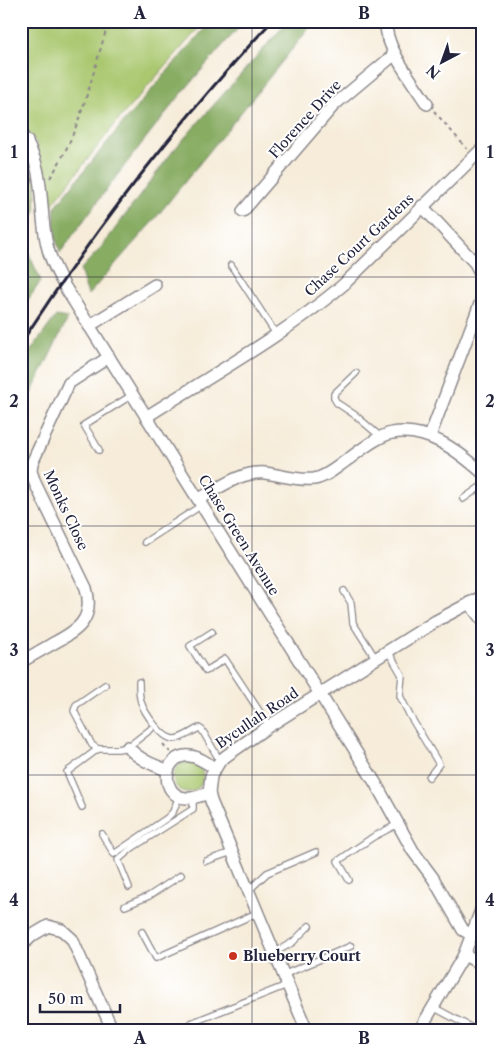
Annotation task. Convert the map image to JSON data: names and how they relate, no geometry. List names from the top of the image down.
{
  "streets": {
    "street": [
      "Florence Drive",
      "Chase Court Gardens",
      "Monks Close",
      "Chase Green Avenue",
      "Bycullah Road"
    ]
  },
  "crossings": [
    ["Chase Court Gardens", "Chase Green Avenue"],
    ["Monks Close", "Chase Green Avenue"],
    ["Chase Green Avenue", "Bycullah Road"]
  ],
  "places": ["Blueberry Court"],
  "scale_bar": "50 m",
  "north": "bottom left",
  "grid": {
    "columns": ["A", "B"],
    "rows": [
      "1",
      "2",
      "3",
      "4"
    ]
  }
}
